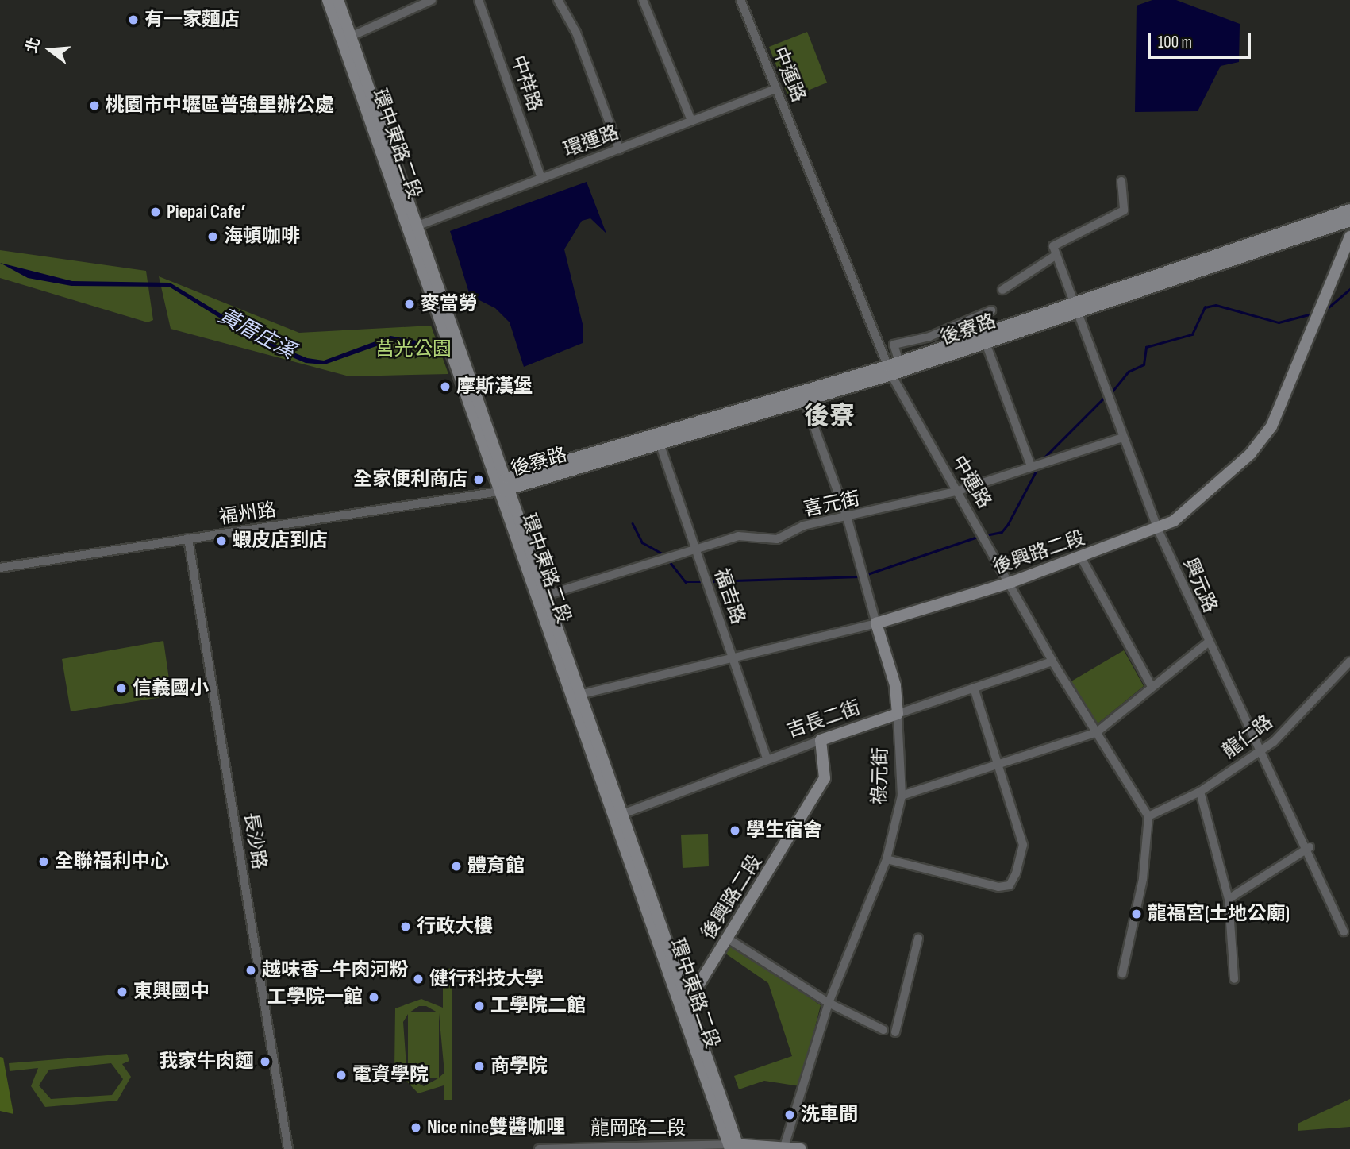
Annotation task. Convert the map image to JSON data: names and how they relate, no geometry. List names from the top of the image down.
{
  "streets": {
    "street": [
      "中運路",
      "中祥路",
      "環運路",
      "環中東路二段",
      "後寮路",
      "喜元街",
      "福州路",
      "後興路二段",
      "興元路",
      "福吉路",
      "吉長二街",
      "龍仁路",
      "祿元街",
      "長沙路",
      "龍岡路二段"
    ]
  },
  "crossings": [
    ["中運路", "環運路"],
    ["中運路", "後寮路"],
    ["中運路", "喜元街"],
    ["中運路", "後興路二段"],
    ["中運路", "吉長二街"],
    ["中運路", "龍仁路"],
    ["中祥路", "環運路"],
    ["環運路", "環中東路二段"],
    ["環中東路二段", "後寮路"],
    ["環中東路二段", "喜元街"],
    ["環中東路二段", "福州路"],
    ["環中東路二段", "後興路二段"],
    ["環中東路二段", "吉長二街"],
    ["環中東路二段", "龍岡路二段"],
    ["後寮路", "福州路"],
    ["後寮路", "興元路"],
    ["後寮路", "福吉路"],
    ["後寮路", "祿元街"],
    ["喜元街", "興元路"],
    ["喜元街", "福吉路"],
    ["喜元街", "祿元街"],
    ["福州路", "長沙路"],
    ["後興路二段", "興元路"],
    ["後興路二段", "福吉路"],
    ["後興路二段", "吉長二街"],
    ["後興路二段", "祿元街"],
    ["興元路", "龍仁路"],
    ["福吉路", "吉長二街"],
    ["吉長二街", "祿元街"]
  ],
  "districts": ["後寮"],
  "water": ["黃厝庄溪"],
  "parks": ["莒光公園"],
  "places": [
    "有一家麵店",
    "桃園市中壢區普強里辦公處",
    "Piepai Cafe’",
    "海頓咖啡",
    "麥當勞",
    "摩斯漢堡",
    "全家便利商店",
    "蝦皮店到店",
    "信義國小",
    "學生宿舍",
    "全聯福利中心",
    "體育館",
    "龍福宮(土地公廟)",
    "行政大樓",
    "越味香—牛肉河粉",
    "健行科技大學",
    "東興國中",
    "工學院一館",
    "工學院二館",
    "我家牛肉麵",
    "商學院",
    "電資學院",
    "洗車間",
    "Nice nine雙醬咖哩"
  ],
  "scale_bar": "100 m",
  "north": "left"
}
